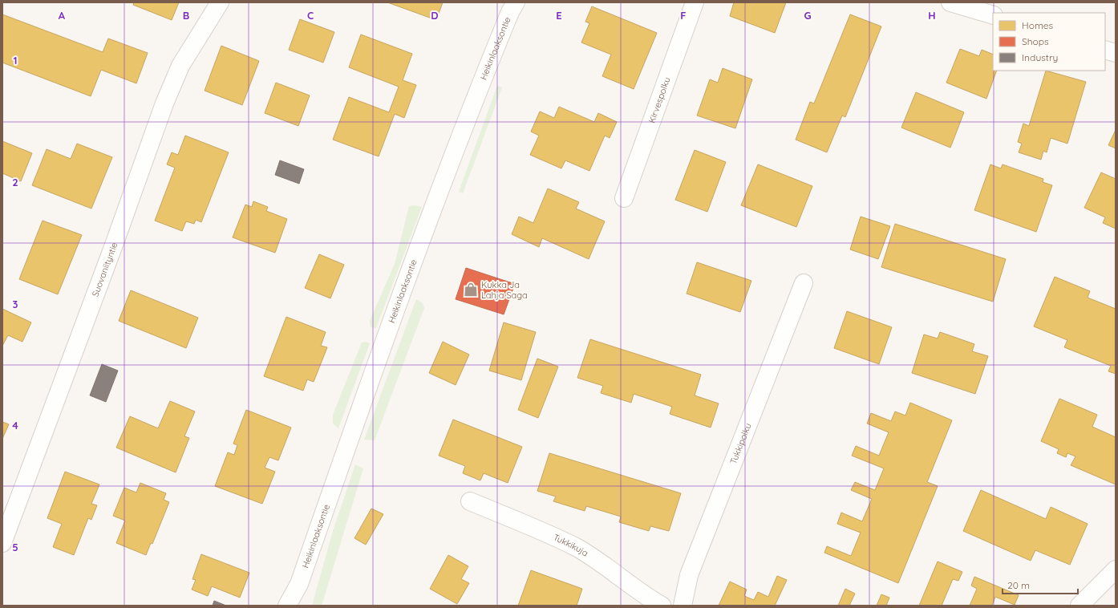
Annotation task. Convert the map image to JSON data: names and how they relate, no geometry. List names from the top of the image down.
{
  "streets": {
    "street": [
      "Heikinlaaksontie",
      "Kirvespolku",
      "Suovaniityntie",
      "Tukkipolku",
      "Tukkikuja"
    ]
  },
  "places": {
    "shop": ["Kukka Ja Lahja Saga"]
  },
  "legend": ["Homes", "Shops", "Industry"],
  "scale_bar": "20 m",
  "grid": {
    "columns": [
      "A",
      "B",
      "C",
      "D",
      "E",
      "F",
      "G",
      "H"
    ],
    "rows": [
      "1",
      "2",
      "3",
      "4",
      "5"
    ]
  }
}
